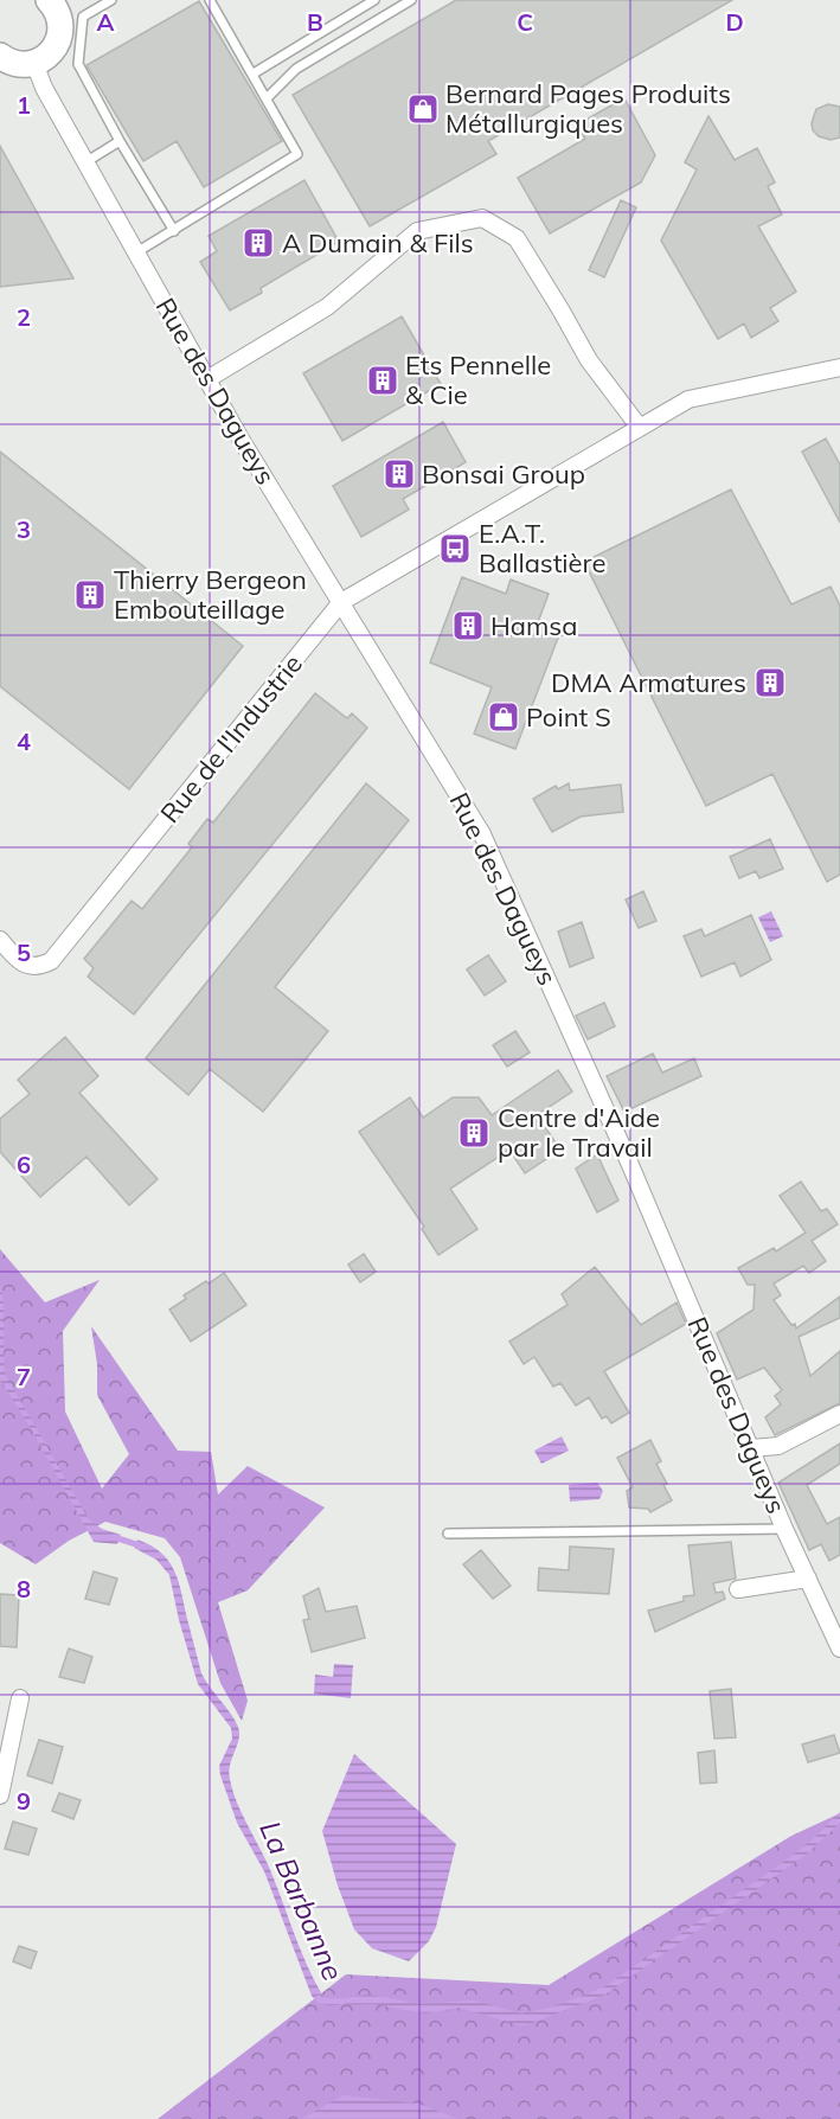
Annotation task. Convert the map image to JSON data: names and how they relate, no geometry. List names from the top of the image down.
{
  "streets": {
    "street": ["Rue des Dagueys", "Rue de l'Industrie"]
  },
  "crossings": [
    ["Rue des Dagueys", "Rue de l'Industrie"]
  ],
  "water": ["La Barbanne"],
  "places": {
    "shop": ["Bernard Pages Produits Métallurgiques", "Point S"],
    "building": [
      "A Dumain & Fils",
      "Ets Pennelle & Cie",
      "Bonsai Group",
      "Thierry Bergeon Embouteillage",
      "Hamsa",
      "DMA Armatures",
      "Centre d'Aide par le Travail"
    ],
    "bus stop": ["E.A.T. Ballastière"]
  },
  "grid": {
    "columns": [
      "A",
      "B",
      "C",
      "D"
    ],
    "rows": [
      "1",
      "2",
      "3",
      "4",
      "5",
      "6",
      "7",
      "8",
      "9"
    ]
  }
}
